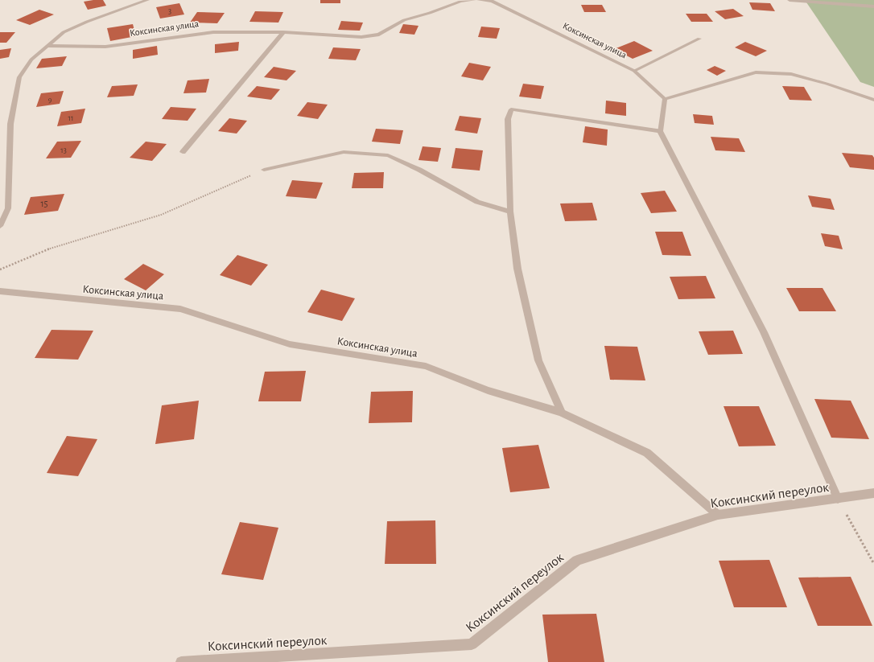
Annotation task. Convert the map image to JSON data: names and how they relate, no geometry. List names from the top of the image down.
{
  "streets": {
    "street": ["Коксинская улица", "Коксинский переулок"]
  },
  "crossings": [
    ["Коксинская улица", "Коксинский переулок"]
  ],
  "house_numbers": [
    "3",
    "9",
    "11",
    "13",
    "15"
  ]
}
